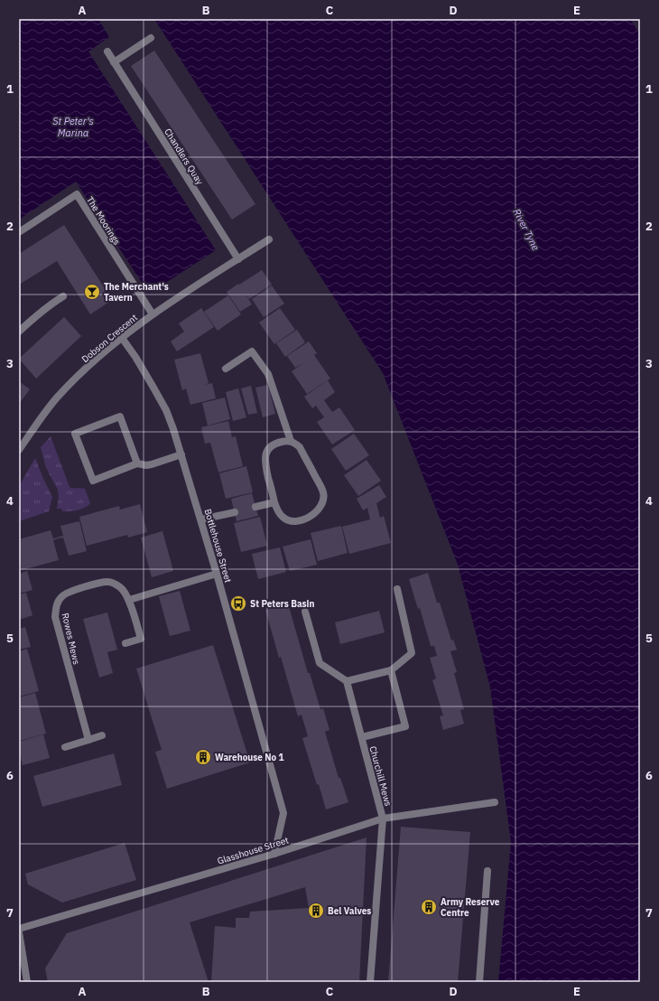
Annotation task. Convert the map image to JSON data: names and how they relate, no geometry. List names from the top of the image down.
{
  "streets": {
    "street": [
      "Chandlers Quay",
      "The Moorings",
      "Dobson Crescent",
      "Bottlehouse Street",
      "Rowes Mews",
      "Churchill Mews",
      "Glasshouse Street"
    ]
  },
  "crossings": [
    ["Chandlers Quay", "Dobson Crescent"],
    ["The Moorings", "Dobson Crescent"],
    ["Dobson Crescent", "Bottlehouse Street"],
    ["Bottlehouse Street", "Glasshouse Street"],
    ["Churchill Mews", "Glasshouse Street"]
  ],
  "water": ["St Peter's Marina", "River Tyne"],
  "places": {
    "bar": ["The Merchant's Tavern"],
    "bus stop": ["St Peters Basin"],
    "building": ["Warehouse No 1", "Army Reserve Centre", "Bel Valves"]
  },
  "grid": {
    "columns": [
      "A",
      "B",
      "C",
      "D",
      "E"
    ],
    "rows": [
      "1",
      "2",
      "3",
      "4",
      "5",
      "6",
      "7"
    ]
  }
}
